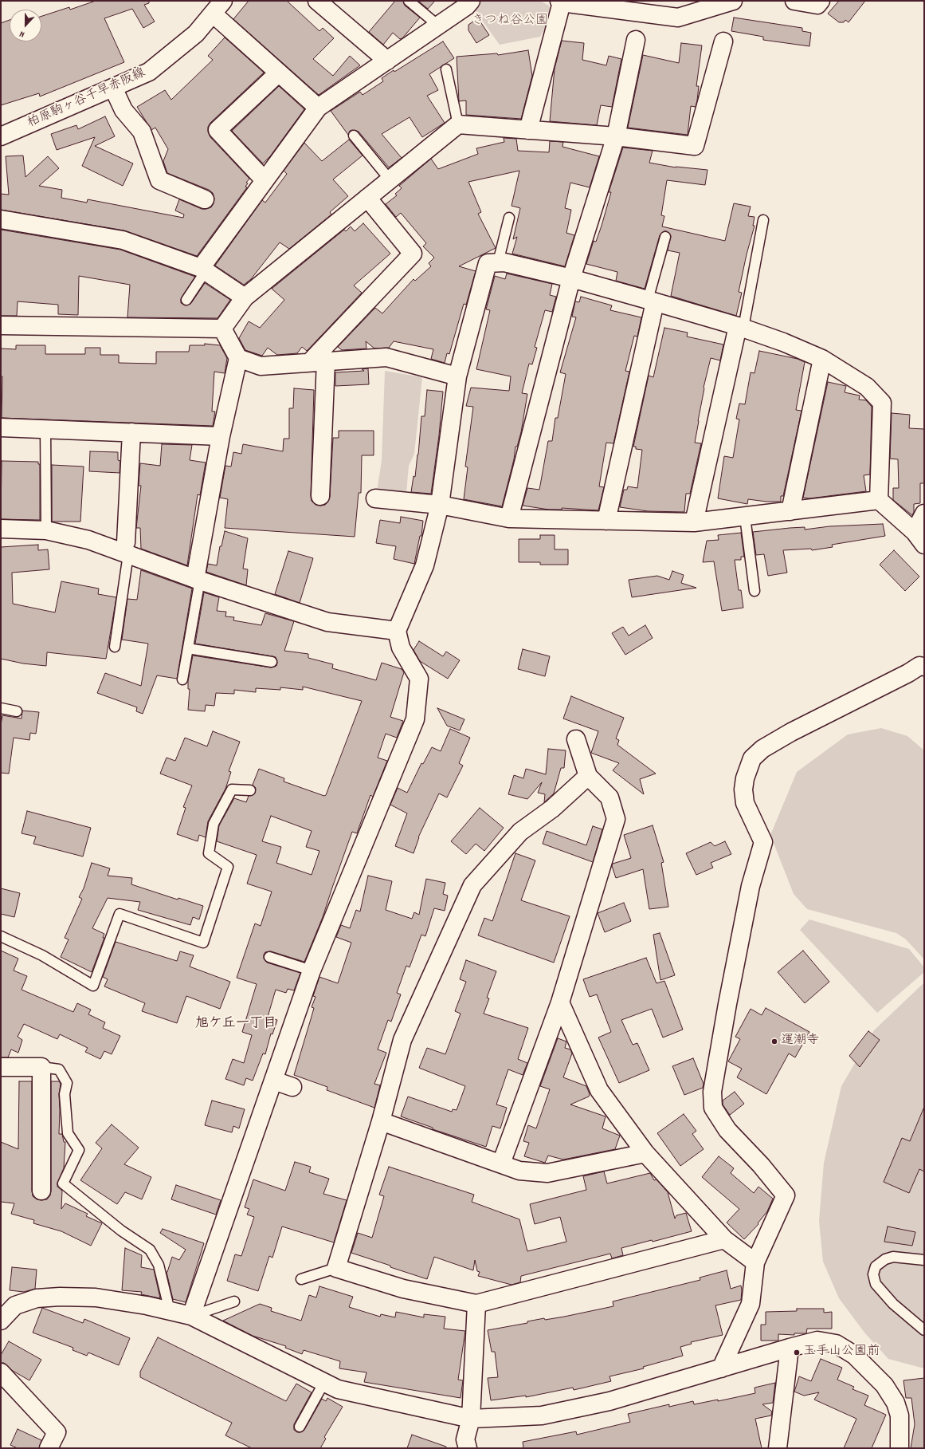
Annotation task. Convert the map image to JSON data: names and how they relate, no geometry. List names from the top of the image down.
{
  "streets": {
    "street": ["柏原駒ヶ谷千早赤阪線"]
  },
  "districts": ["旭ケ丘一丁目"],
  "parks": ["きつね谷公園"],
  "places": ["運潮寺", "玉手山公園前"],
  "north": "bottom"
}
